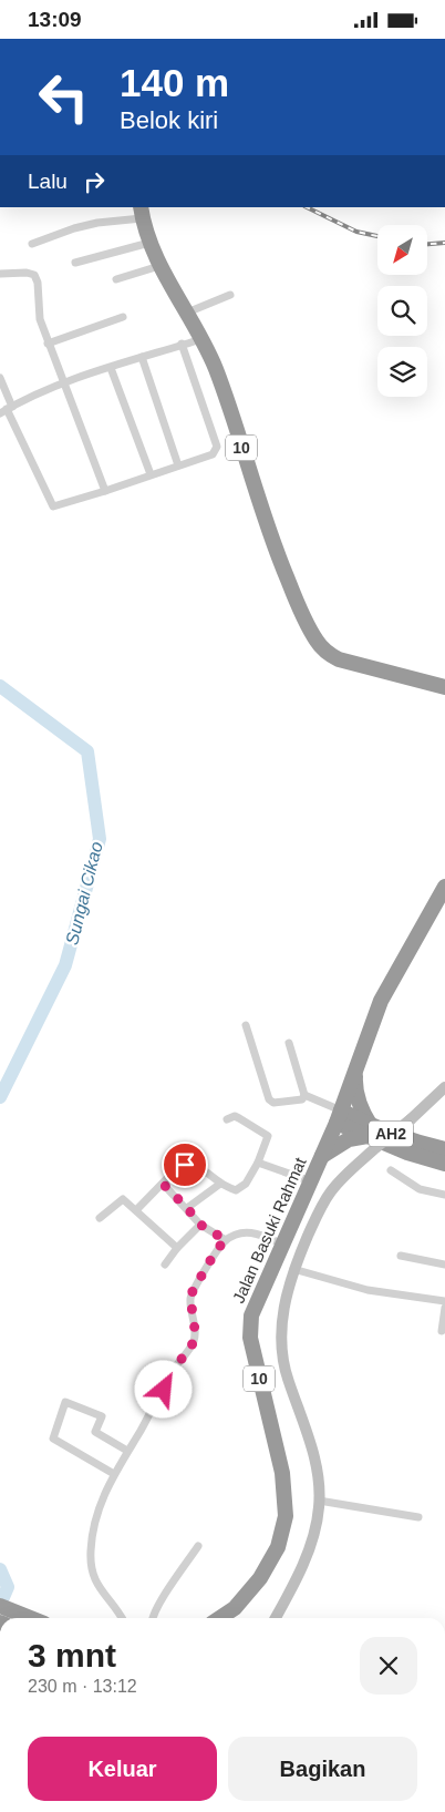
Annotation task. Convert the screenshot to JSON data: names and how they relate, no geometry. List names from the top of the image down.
{
  "streets": {
    "highway": ["10", "AH2", "Jalan Basuki Rahmat"]
  },
  "crossings": [
    ["10", "AH2"],
    ["10", "Jalan Basuki Rahmat"],
    ["AH2", "Jalan Basuki Rahmat"]
  ],
  "water": ["Sungai Cikao"],
  "north": "bottom left",
  "page": {
    "status": "13:09",
    "turn": ["140 m", "Belok kiri"],
    "then": "Lalu",
    "heading": ["3 mnt", "230 m · 13:12"],
    "buttons": ["Keluar", "Bagikan"]
  }
}
